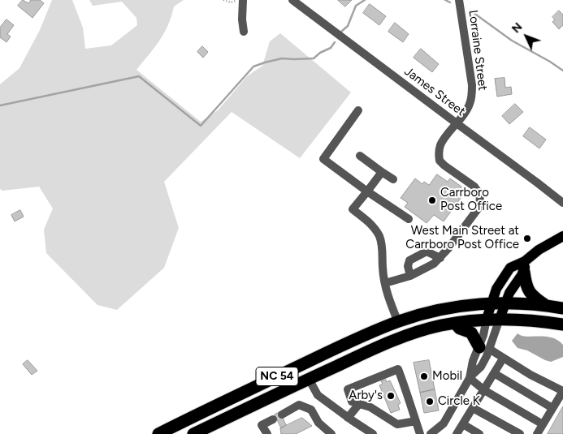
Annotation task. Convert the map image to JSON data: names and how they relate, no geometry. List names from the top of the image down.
{
  "streets": {
    "highway": ["NC 54"],
    "street": ["Lorraine Street", "James Street"]
  },
  "crossings": [
    ["Lorraine Street", "James Street"]
  ],
  "places": [
    "Carrboro Post Office",
    "West Main Street at Carrboro Post Office",
    "Mobil",
    "Arby's",
    "Circle K"
  ],
  "north": "top left"
}
